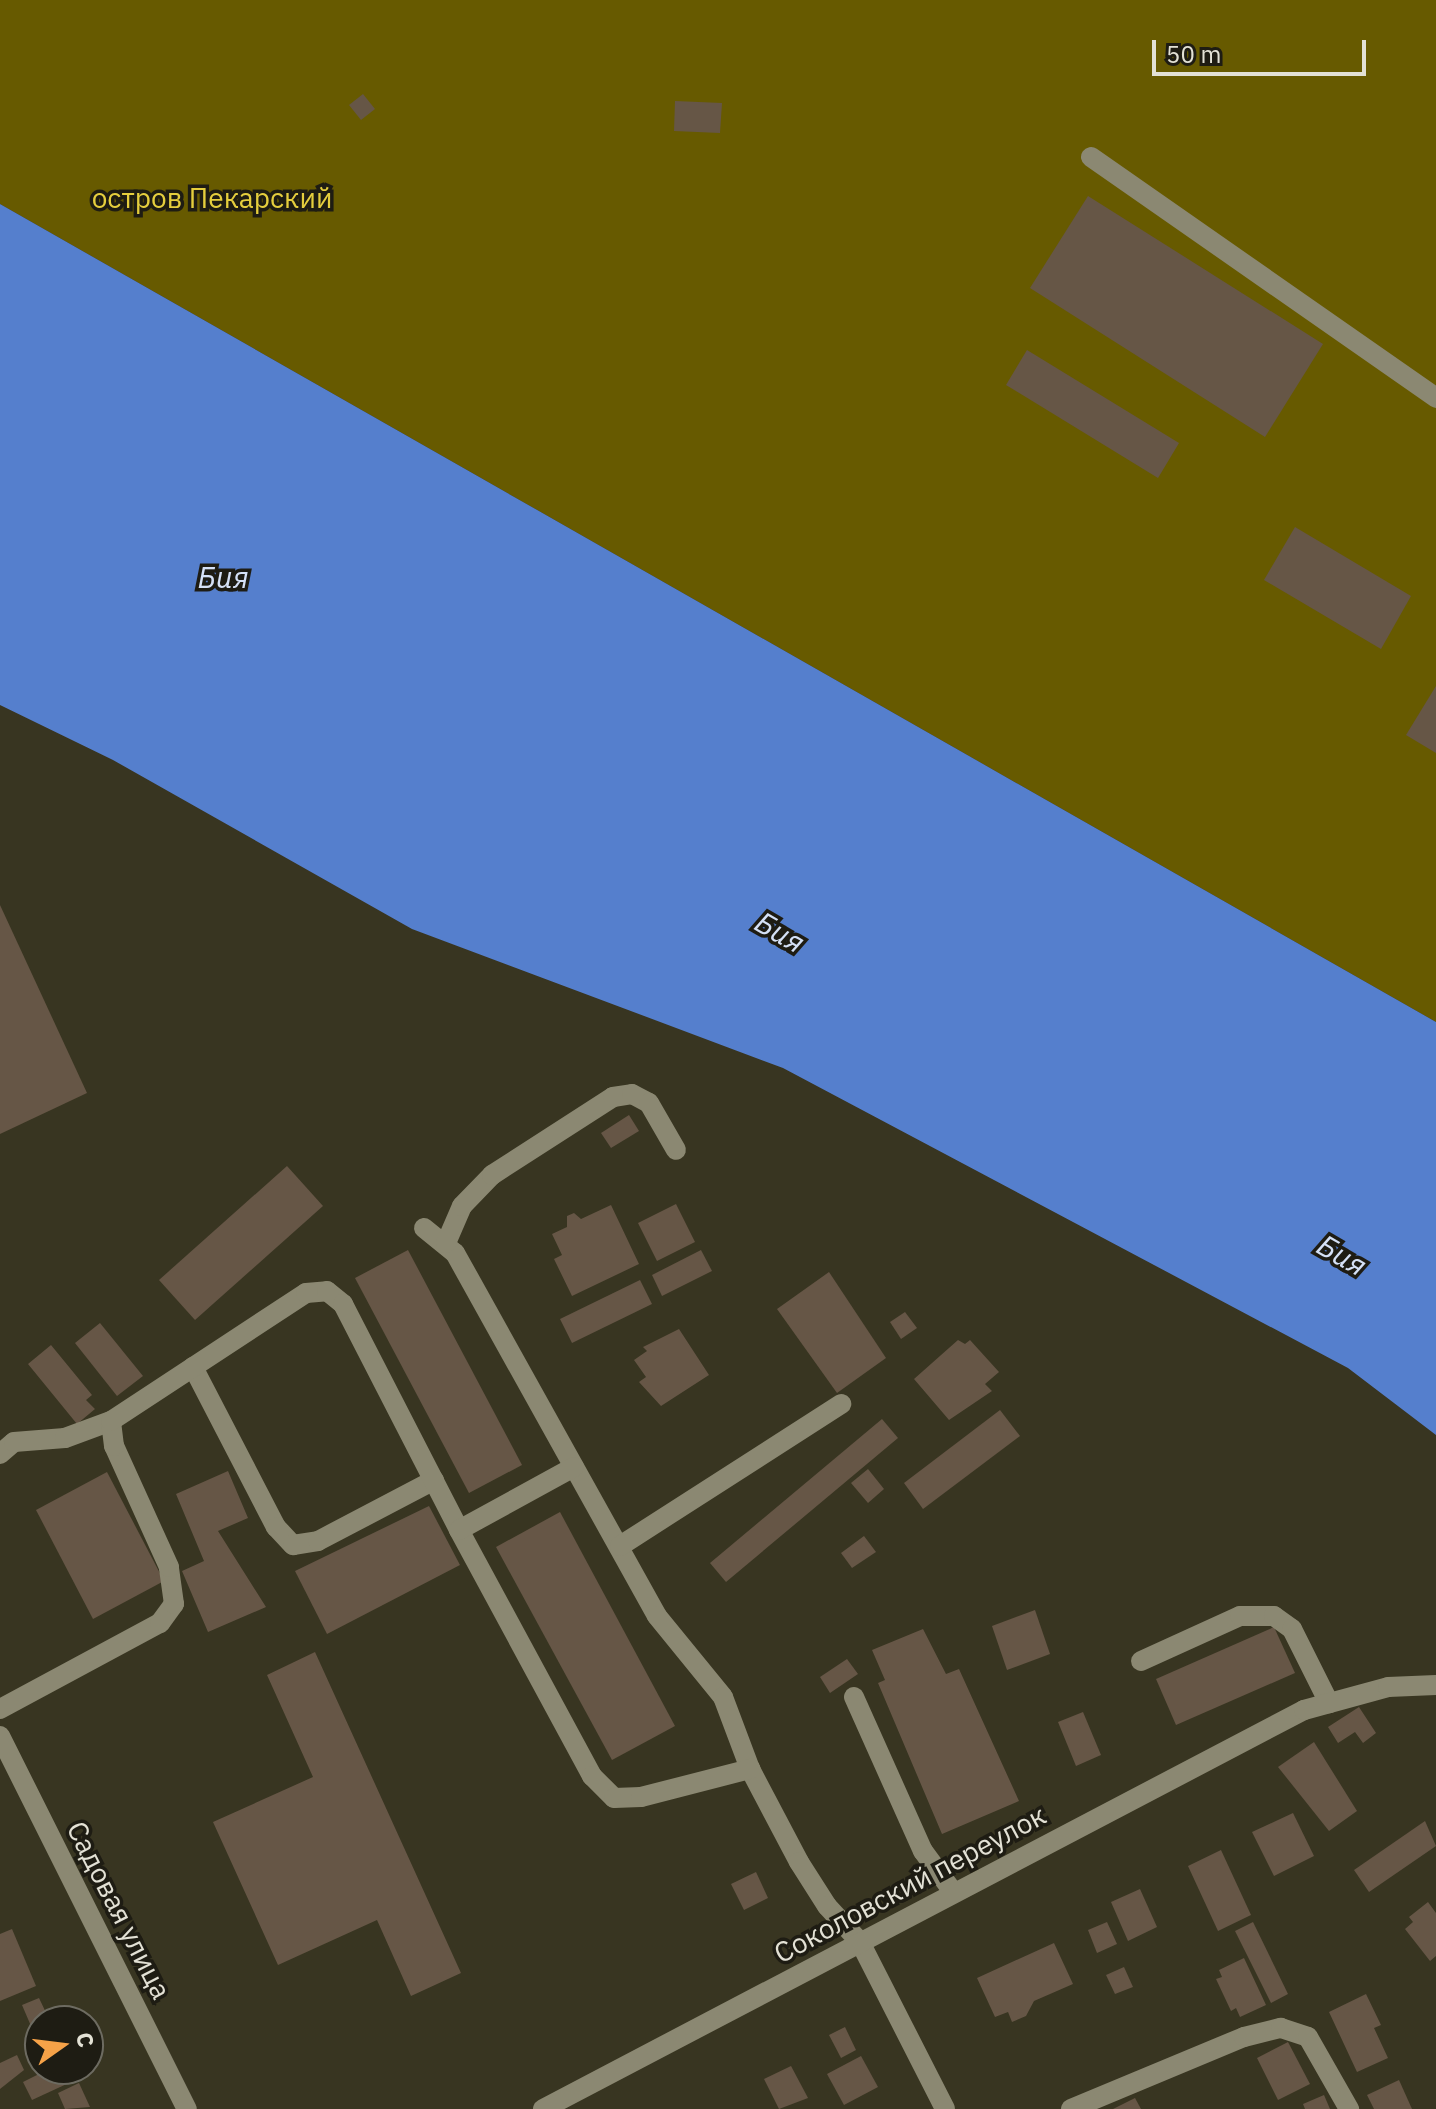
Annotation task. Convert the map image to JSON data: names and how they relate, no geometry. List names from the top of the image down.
{
  "streets": {
    "street": ["Соколовский переулок", "Садовая улица"]
  },
  "water": ["Бия"],
  "parks": ["остров Пекарский"],
  "scale_bar": "50 m",
  "north": "right"
}
